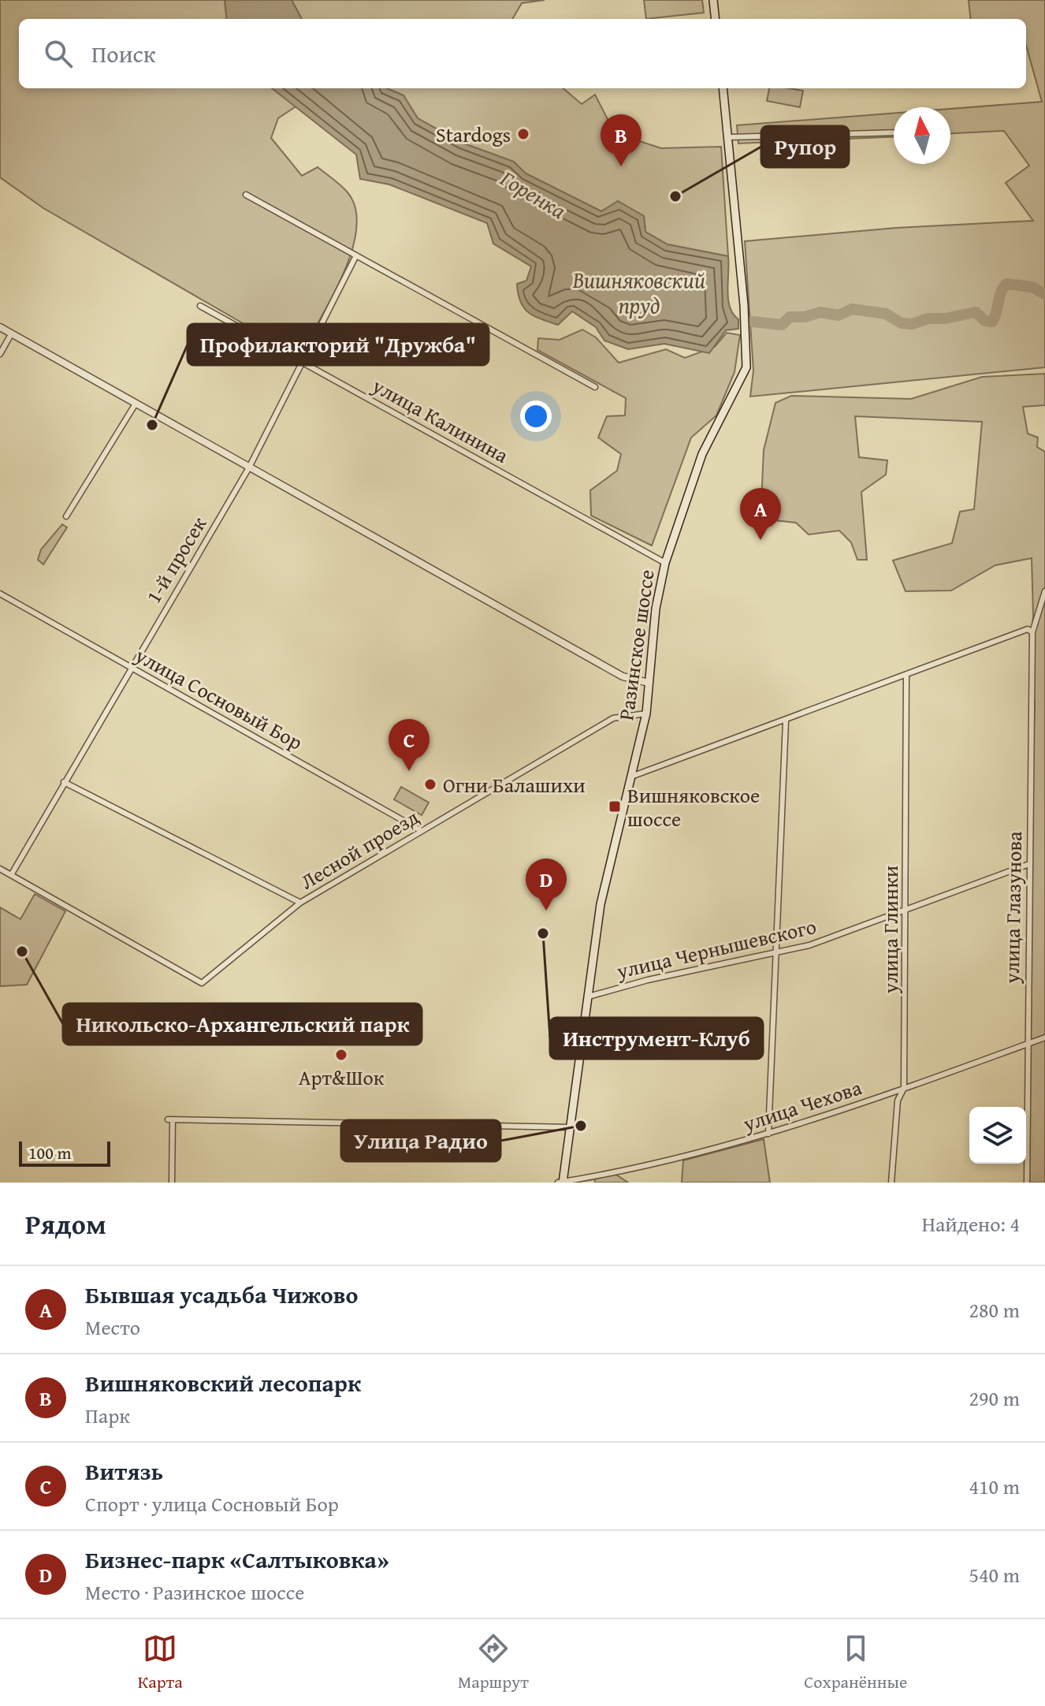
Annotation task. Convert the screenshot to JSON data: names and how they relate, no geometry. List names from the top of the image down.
{
  "streets": {
    "main road": ["Разинское шоссе"],
    "street": [
      "улица Калинина",
      "1-й просек",
      "улица Сосновый Бор",
      "Лесной проезд",
      "улица Глазунова",
      "улица Глинки",
      "улица Чернышевского",
      "улица Чехова"
    ]
  },
  "crossings": [
    ["улица Калинина", "1-й просек"],
    ["улица Калинина", "Разинское шоссе"],
    ["1-й просек", "улица Сосновый Бор"],
    ["1-й просек", "Лесной проезд"],
    ["Разинское шоссе", "Лесной проезд"],
    ["Разинское шоссе", "улица Чернышевского"],
    ["Разинское шоссе", "улица Чехова"],
    ["улица Сосновый Бор", "Лесной проезд"],
    ["улица Глазунова", "улица Чернышевского"],
    ["улица Глазунова", "улица Чехова"],
    ["улица Глинки", "улица Чернышевского"],
    ["улица Глинки", "улица Чехова"]
  ],
  "water": ["Горенка", "Вишняковский пруд"],
  "places": {
    "other": [
      "Stardogs",
      "Рупор",
      "Профилакторий \"Дружба\"",
      "Огни Балашихи",
      "Инструмент-Клуб",
      "Никольско-Архангельский парк",
      "Арт&Шок",
      "Улица Радио"
    ],
    "transit": ["Вишняковское шоссе"]
  },
  "scale_bar": "100 m",
  "north": "top",
  "page": {
    "search": "Поиск",
    "pins": [
      "B",
      "A",
      "C",
      "D"
    ],
    "scale": "100 m",
    "heading": ["Рядом", "Найдено: 4"],
    "list": [
      {
        "mark": "A",
        "name": "Бывшая усадьба Чижово",
        "note": "Место",
        "value": "280 m"
      },
      {
        "mark": "B",
        "name": "Вишняковский лесопарк",
        "note": "Парк",
        "value": "290 m"
      },
      {
        "mark": "C",
        "name": "Витязь",
        "note": "Спорт · улица Сосновый Бор",
        "value": "410 m"
      },
      {
        "mark": "D",
        "name": "Бизнес-парк «Салтыковка»",
        "note": "Место · Разинское шоссе",
        "value": "540 m"
      }
    ],
    "nav": ["Карта", "Маршрут", "Сохранённые"]
  }
}
